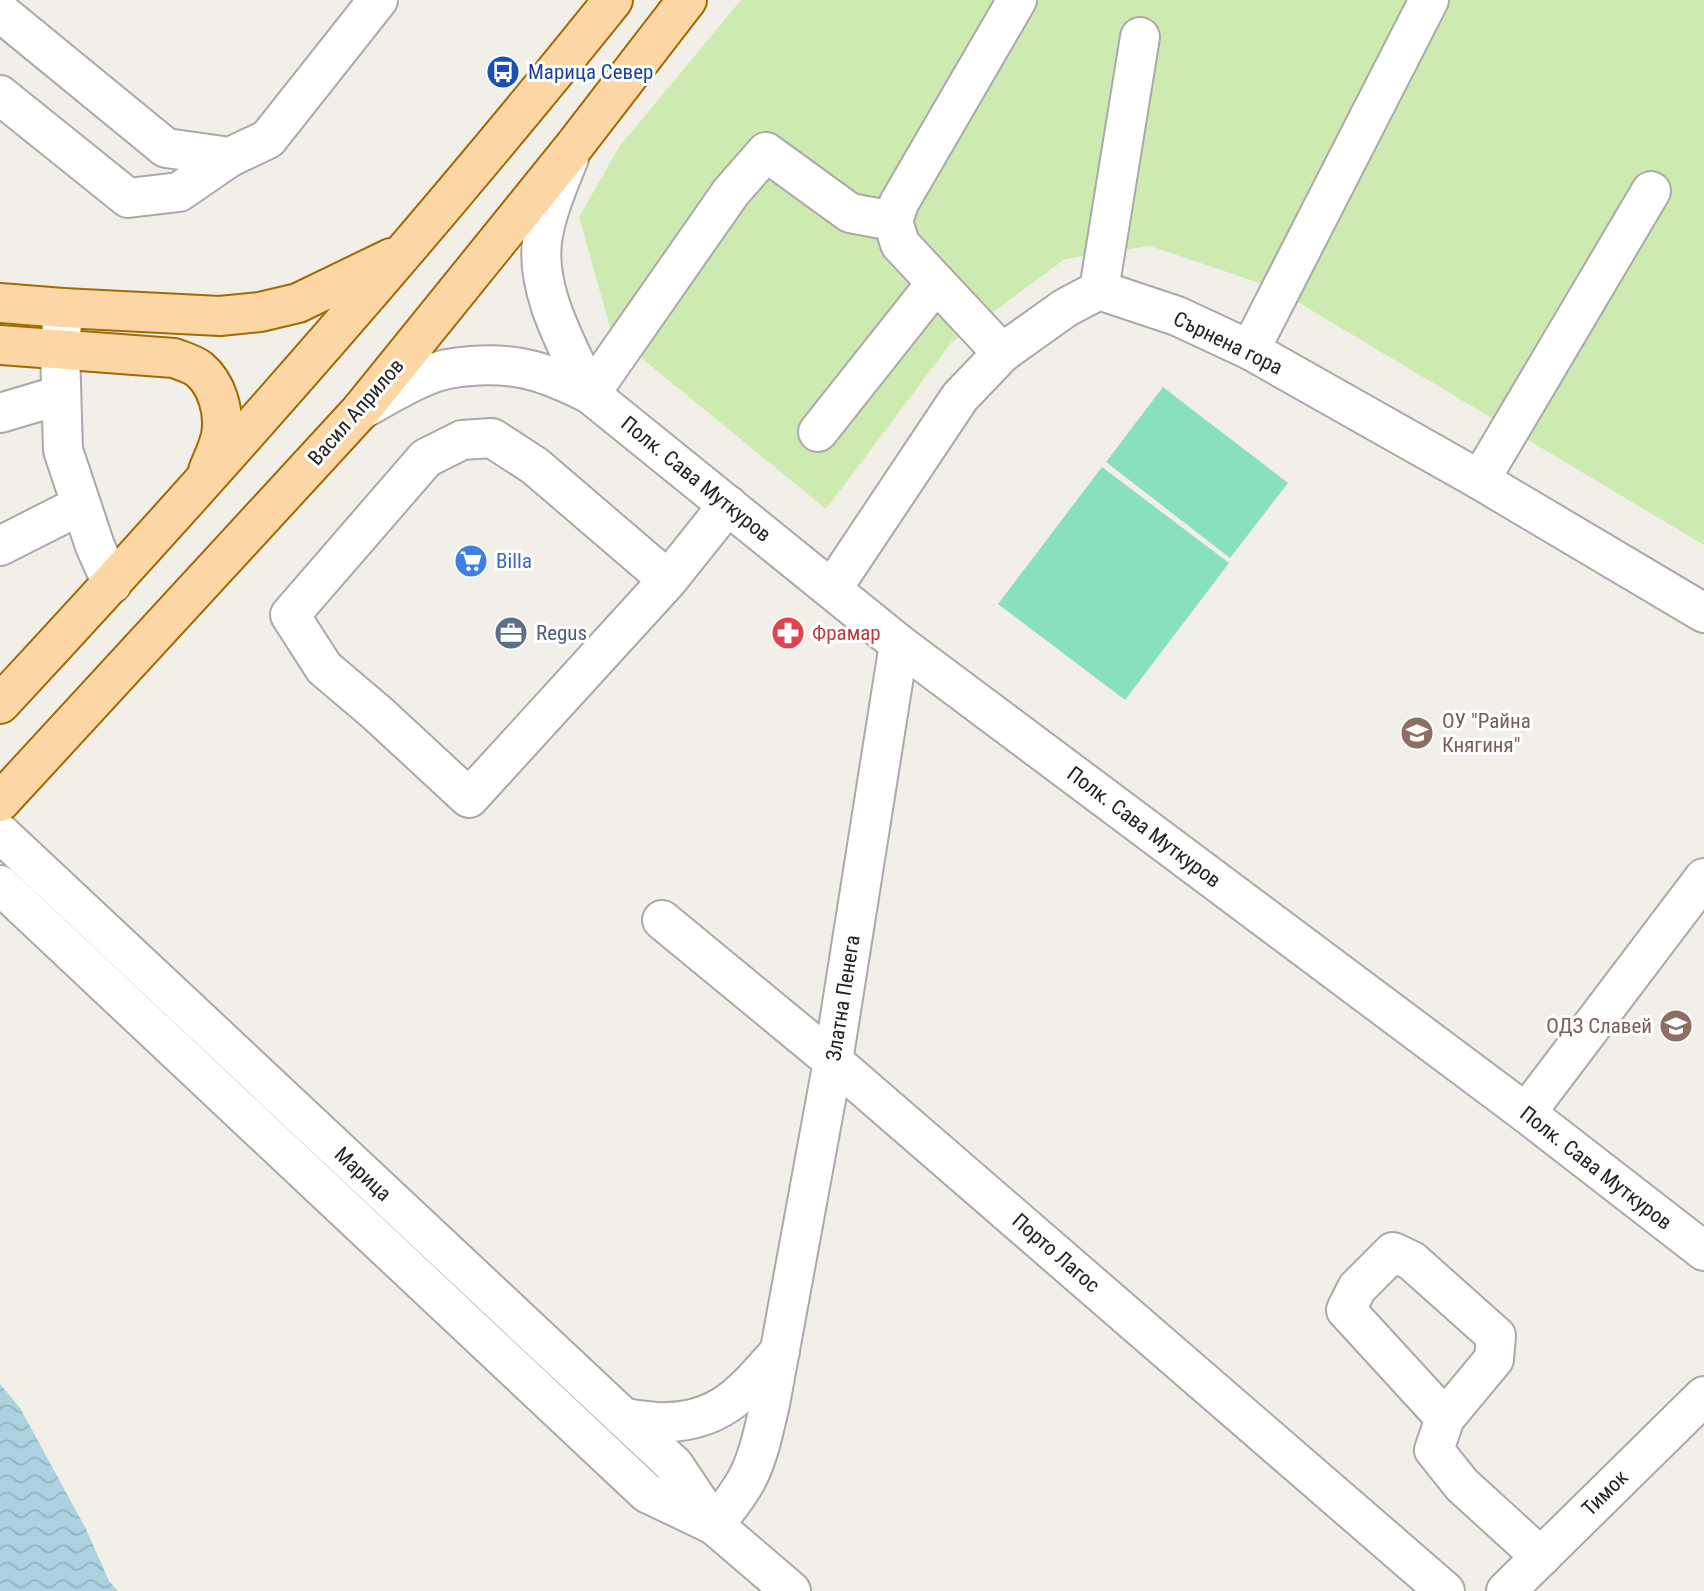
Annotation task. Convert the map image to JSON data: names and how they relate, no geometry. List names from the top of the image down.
{
  "streets": {
    "main road": ["Васил Априлов"],
    "street": [
      "Сърнена гора",
      "Полк. Сава Муткуров",
      "Златна Пенега",
      "Марица",
      "Порто Лагос",
      "Тимок"
    ]
  },
  "crossings": [
    ["Полк. Сава Муткуров", "Златна Пенега"],
    ["Златна Пенега", "Марица"],
    ["Златна Пенега", "Порто Лагос"]
  ],
  "places": {
    "bus stop": ["Марица Север"],
    "supermarket": ["Billa"],
    "office": ["Regus"],
    "pharmacy": ["Фрамар"],
    "school or university": ["ОУ \"Райна Княгиня\"", "ОДЗ Славей"]
  }
}
